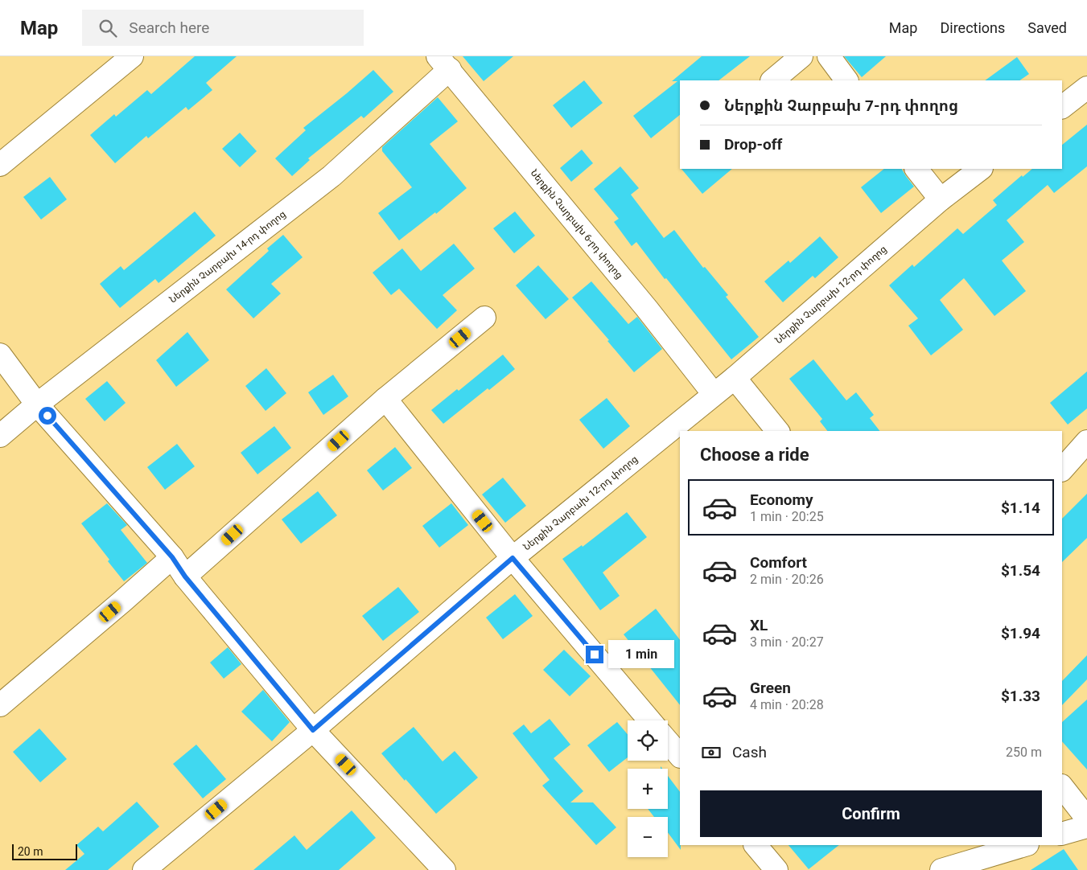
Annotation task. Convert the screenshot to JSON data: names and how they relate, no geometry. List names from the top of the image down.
{
  "streets": {
    "street": ["Ներքին Չարբախ 6-րդ փողոց", "Ներքին Չարբախ 14-րդ փողոց", "Ներքին Չարբախ 12-րդ փողոց"]
  },
  "crossings": [
    ["Ներքին Չարբախ 6-րդ փողոց", "Ներքին Չարբախ 14-րդ փողոց"],
    ["Ներքին Չարբախ 6-րդ փողոց", "Ներքին Չարբախ 12-րդ փողոց"]
  ],
  "scale_bar": "20 m",
  "page": {
    "header": "Map",
    "search": "Search here",
    "nav": ["Map", "Directions", "Saved"],
    "banner": ["Ներքին Չարբախ 7-րդ փողոց", "Drop-off"],
    "heading": "Choose a ride",
    "list": [
      {
        "name": "Economy",
        "note": "1 min · 20:25",
        "value": "$1.14"
      },
      {
        "name": "Comfort",
        "note": "2 min · 20:26",
        "value": "$1.54"
      },
      {
        "name": "XL",
        "note": "3 min · 20:27",
        "value": "$1.94"
      },
      {
        "name": "Green",
        "note": "4 min · 20:28",
        "value": "$1.33"
      }
    ],
    "bubble": "1 min",
    "map_buttons": ["+", "−"],
    "pay": ["Cash", "250 m"],
    "buttons": "Confirm",
    "scale": "20 m"
  }
}
